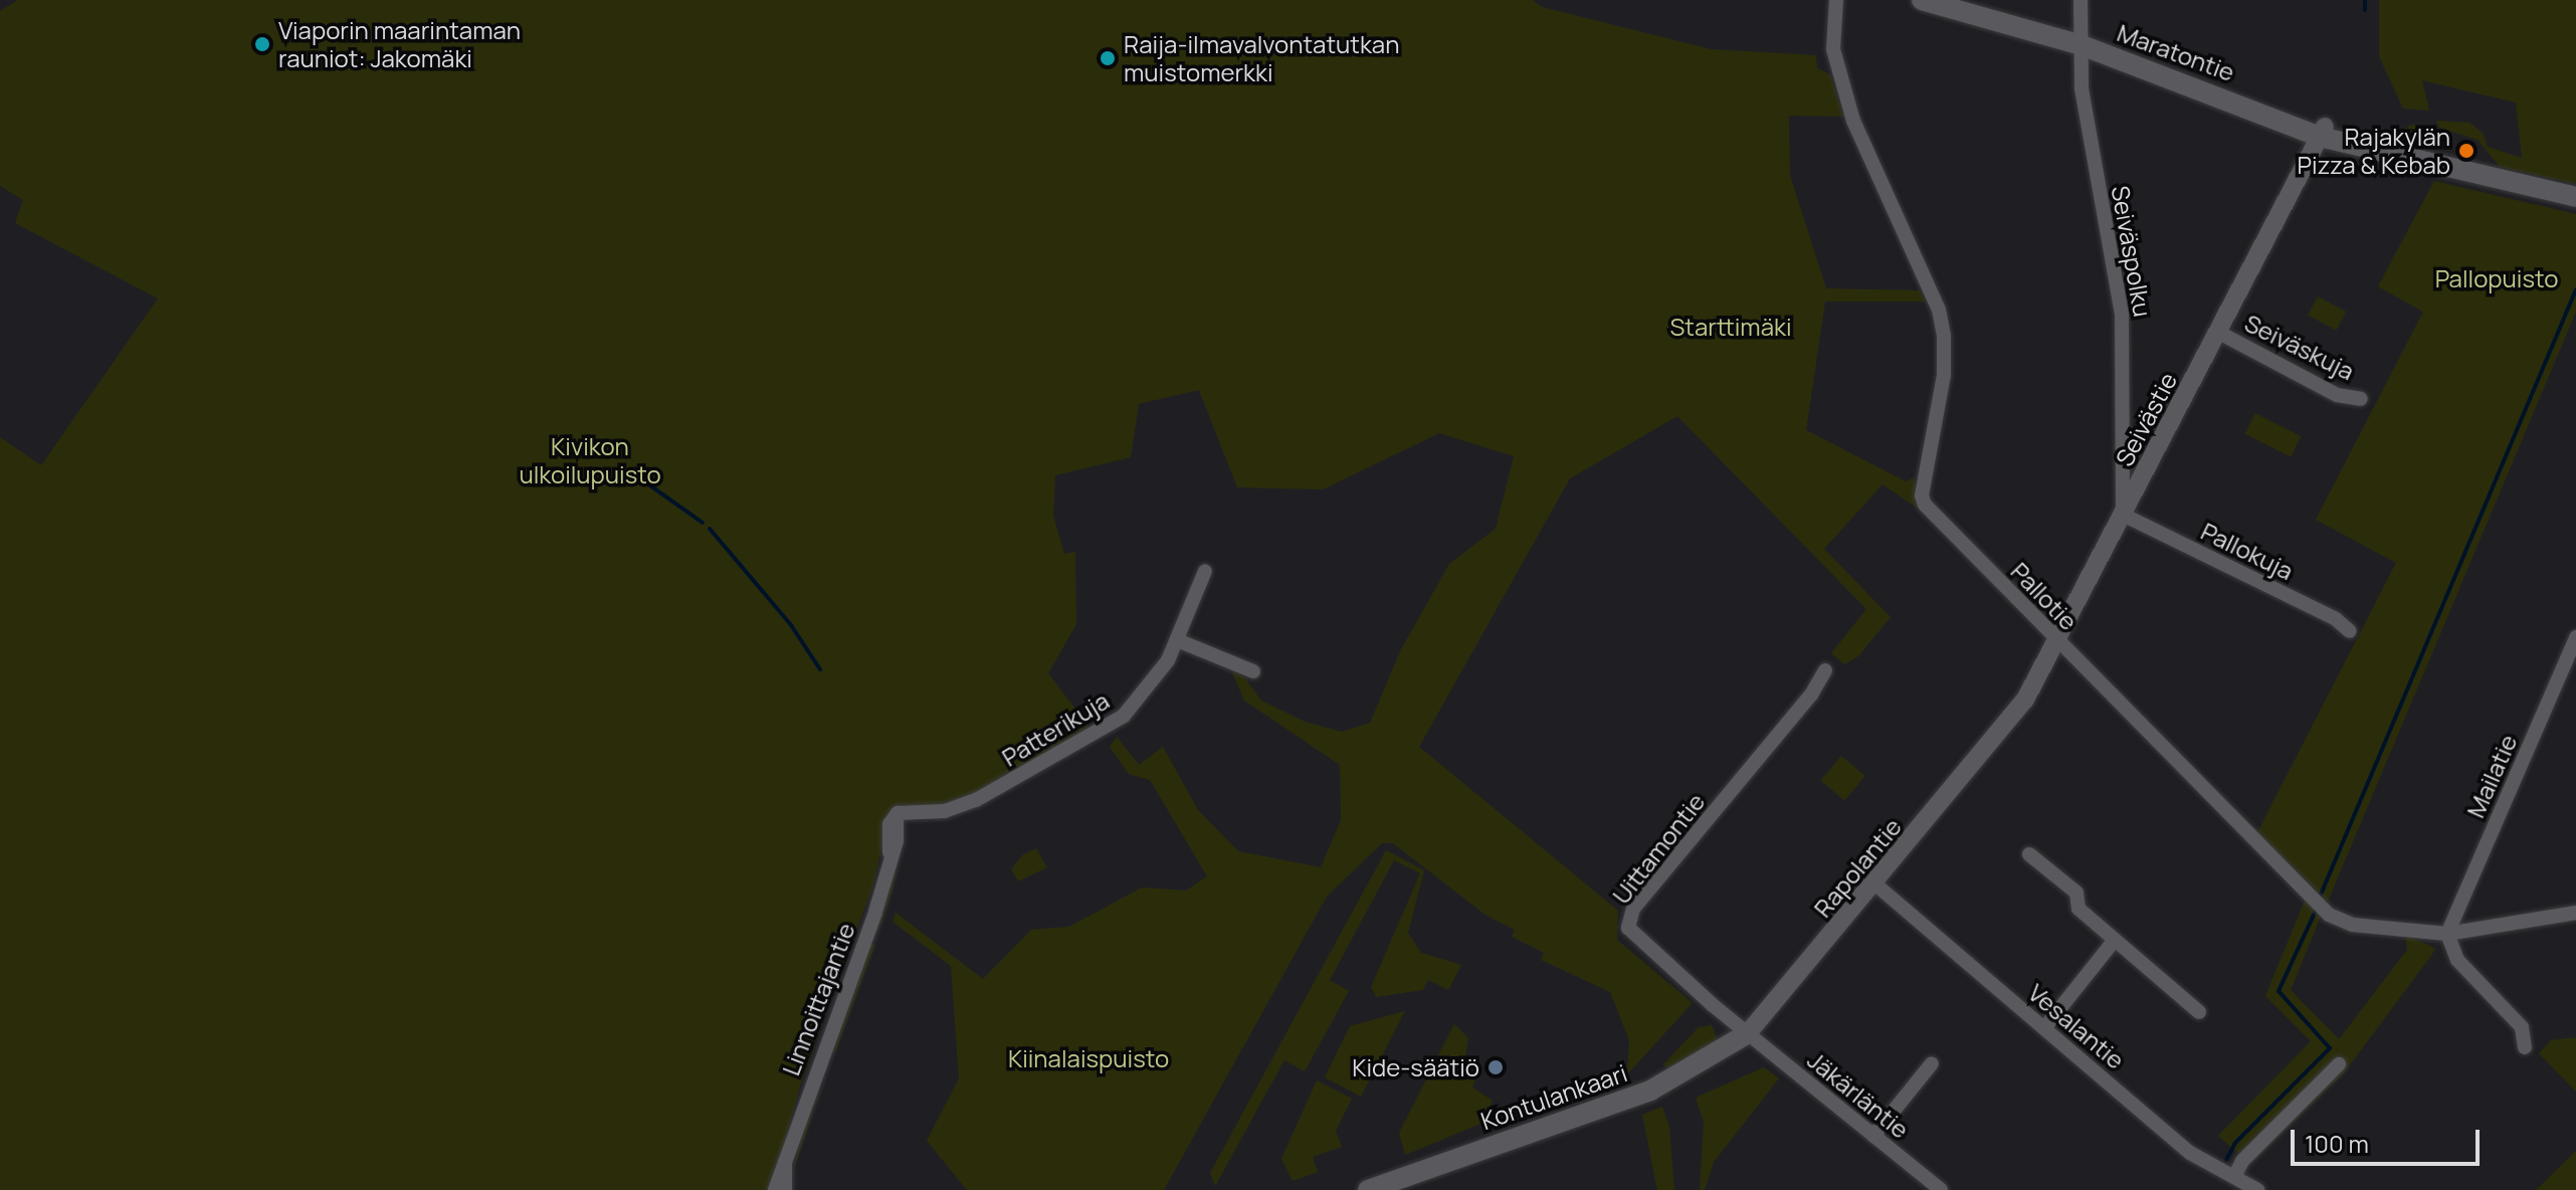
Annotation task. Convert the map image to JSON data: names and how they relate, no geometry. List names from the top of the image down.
{
  "streets": {
    "main road": ["Maratontie", "Kontulankaari"],
    "street": [
      "Seiväspolku",
      "Seiväskuja",
      "Seivästie",
      "Pallokuja",
      "Pallotie",
      "Patterikuja",
      "Mailatie",
      "Uittamontie",
      "Rapolantie",
      "Linnoittajantie",
      "Vesalantie",
      "Jäkärläntie"
    ]
  },
  "crossings": [
    ["Maratontie", "Seiväspolku"],
    ["Maratontie", "Seivästie"],
    ["Seiväspolku", "Seivästie"],
    ["Seiväspolku", "Pallokuja"],
    ["Seiväskuja", "Seivästie"],
    ["Seivästie", "Pallokuja"],
    ["Seivästie", "Pallotie"],
    ["Seivästie", "Rapolantie"],
    ["Pallotie", "Mailatie"],
    ["Patterikuja", "Linnoittajantie"],
    ["Uittamontie", "Rapolantie"],
    ["Uittamontie", "Jäkärläntie"],
    ["Uittamontie", "Kontulankaari"],
    ["Rapolantie", "Vesalantie"],
    ["Rapolantie", "Jäkärläntie"],
    ["Rapolantie", "Kontulankaari"],
    ["Jäkärläntie", "Kontulankaari"]
  ],
  "parks": [
    "Pallopuisto",
    "Starttimäki",
    "Kivikon ulkoilupuisto",
    "Kiinalaispuisto"
  ],
  "places": [
    "Viaporin maarintaman rauniot: Jakomäki",
    "Raija-ilmavalvontatutkan muistomerkki",
    "Rajakylän Pizza & Kebab",
    "Kide-säätiö"
  ],
  "scale_bar": "100 m"
}
